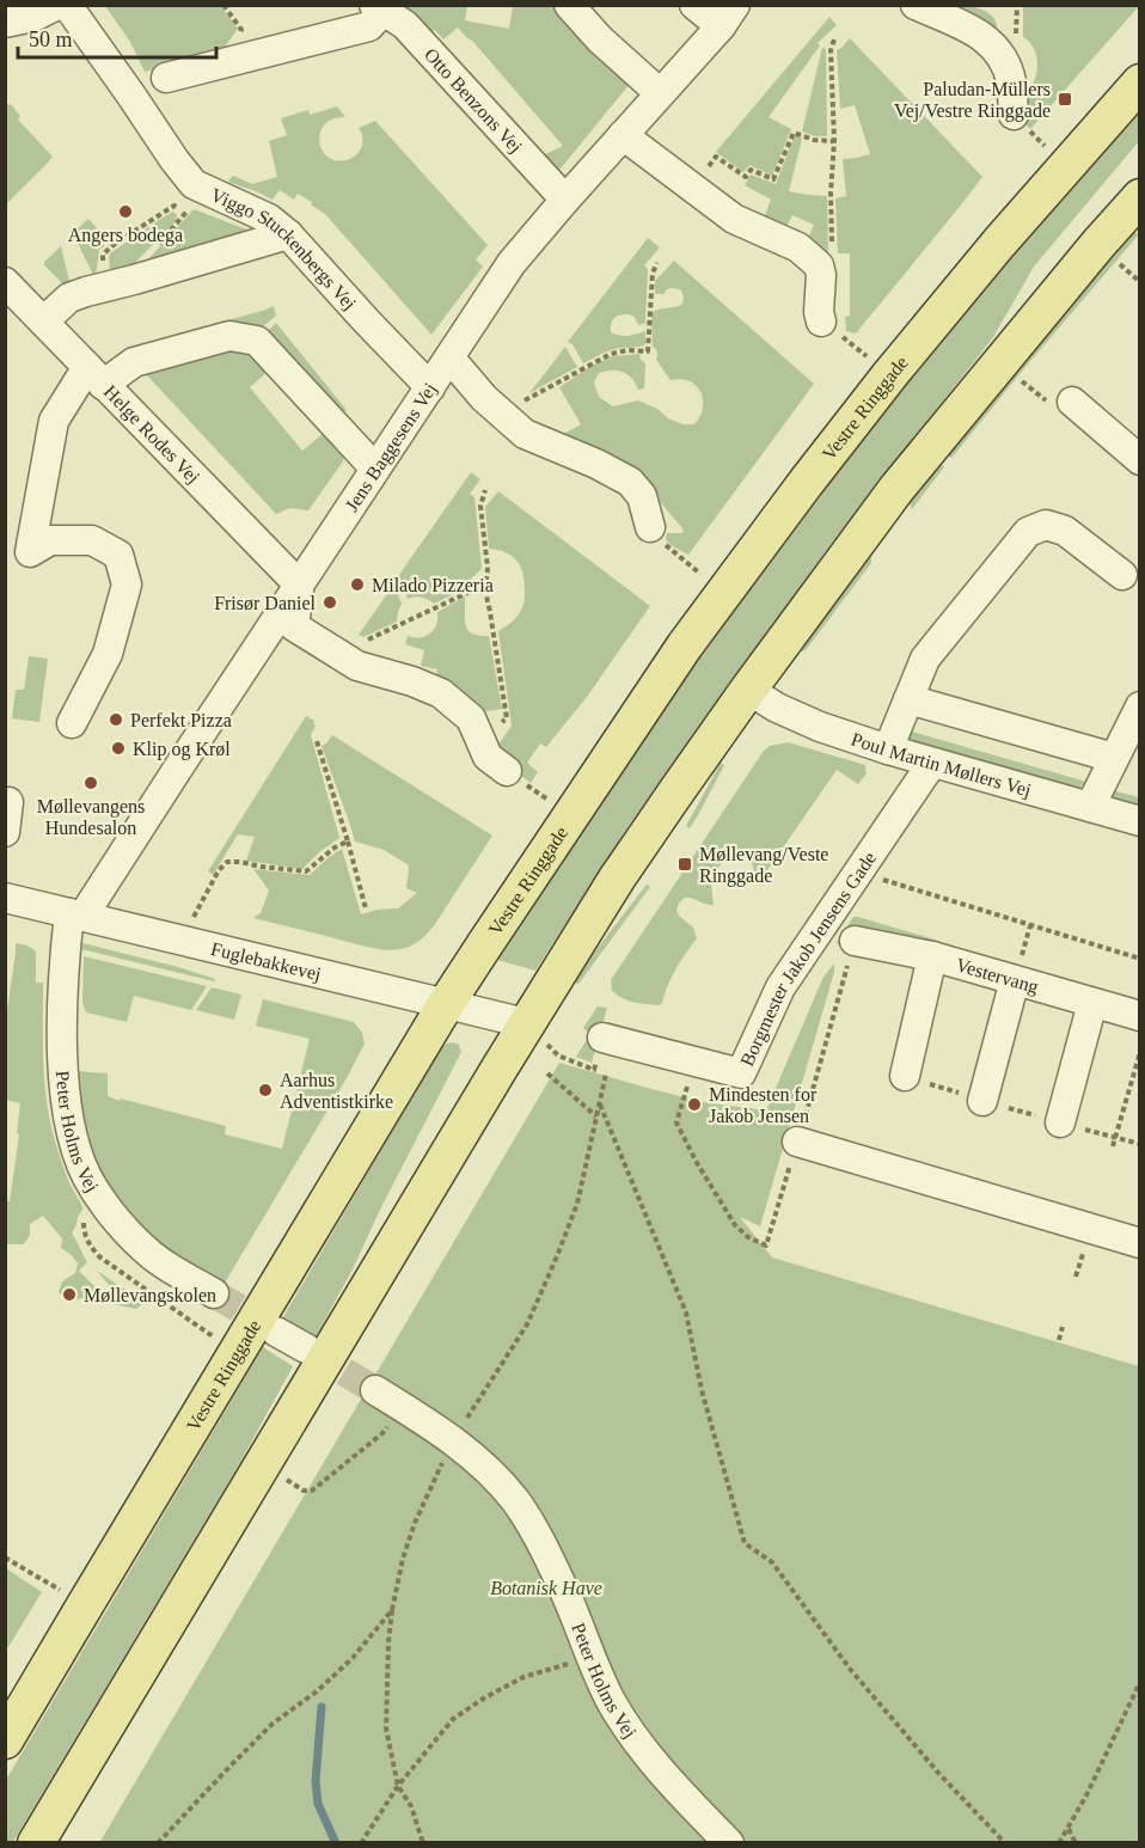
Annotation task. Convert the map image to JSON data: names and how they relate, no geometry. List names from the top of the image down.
{
  "streets": {
    "main road": ["Vestre Ringgade"],
    "street": [
      "Otto Benzons Vej",
      "Viggo Stuckenbergs Vej",
      "Helge Rodes Vej",
      "Jens Baggesens Vej",
      "Poul Martin Møllers Vej",
      "Borgmester Jakob Jensens Gade",
      "Fuglebakkevej",
      "Vestervang",
      "Peter Holms Vej"
    ]
  },
  "crossings": [
    ["Otto Benzons Vej", "Jens Baggesens Vej"],
    ["Viggo Stuckenbergs Vej", "Jens Baggesens Vej"],
    ["Vestre Ringgade", "Fuglebakkevej"],
    ["Helge Rodes Vej", "Jens Baggesens Vej"],
    ["Jens Baggesens Vej", "Fuglebakkevej"],
    ["Jens Baggesens Vej", "Peter Holms Vej"],
    ["Poul Martin Møllers Vej", "Borgmester Jakob Jensens Gade"],
    ["Fuglebakkevej", "Peter Holms Vej"]
  ],
  "parks": ["Botanisk Have"],
  "places": {
    "transit": ["Paludan-Müllers Vej/Vestre Ringgade", "Møllevang/Veste Ringgade"],
    "other": [
      "Angers bodega",
      "Milado Pizzeria",
      "Frisør Daniel",
      "Perfekt Pizza",
      "Klip og Krøl",
      "Møllevangens Hundesalon",
      "Aarhus Adventistkirke",
      "Mindesten for Jakob Jensen",
      "Møllevangskolen"
    ]
  },
  "scale_bar": "50 m"
}
